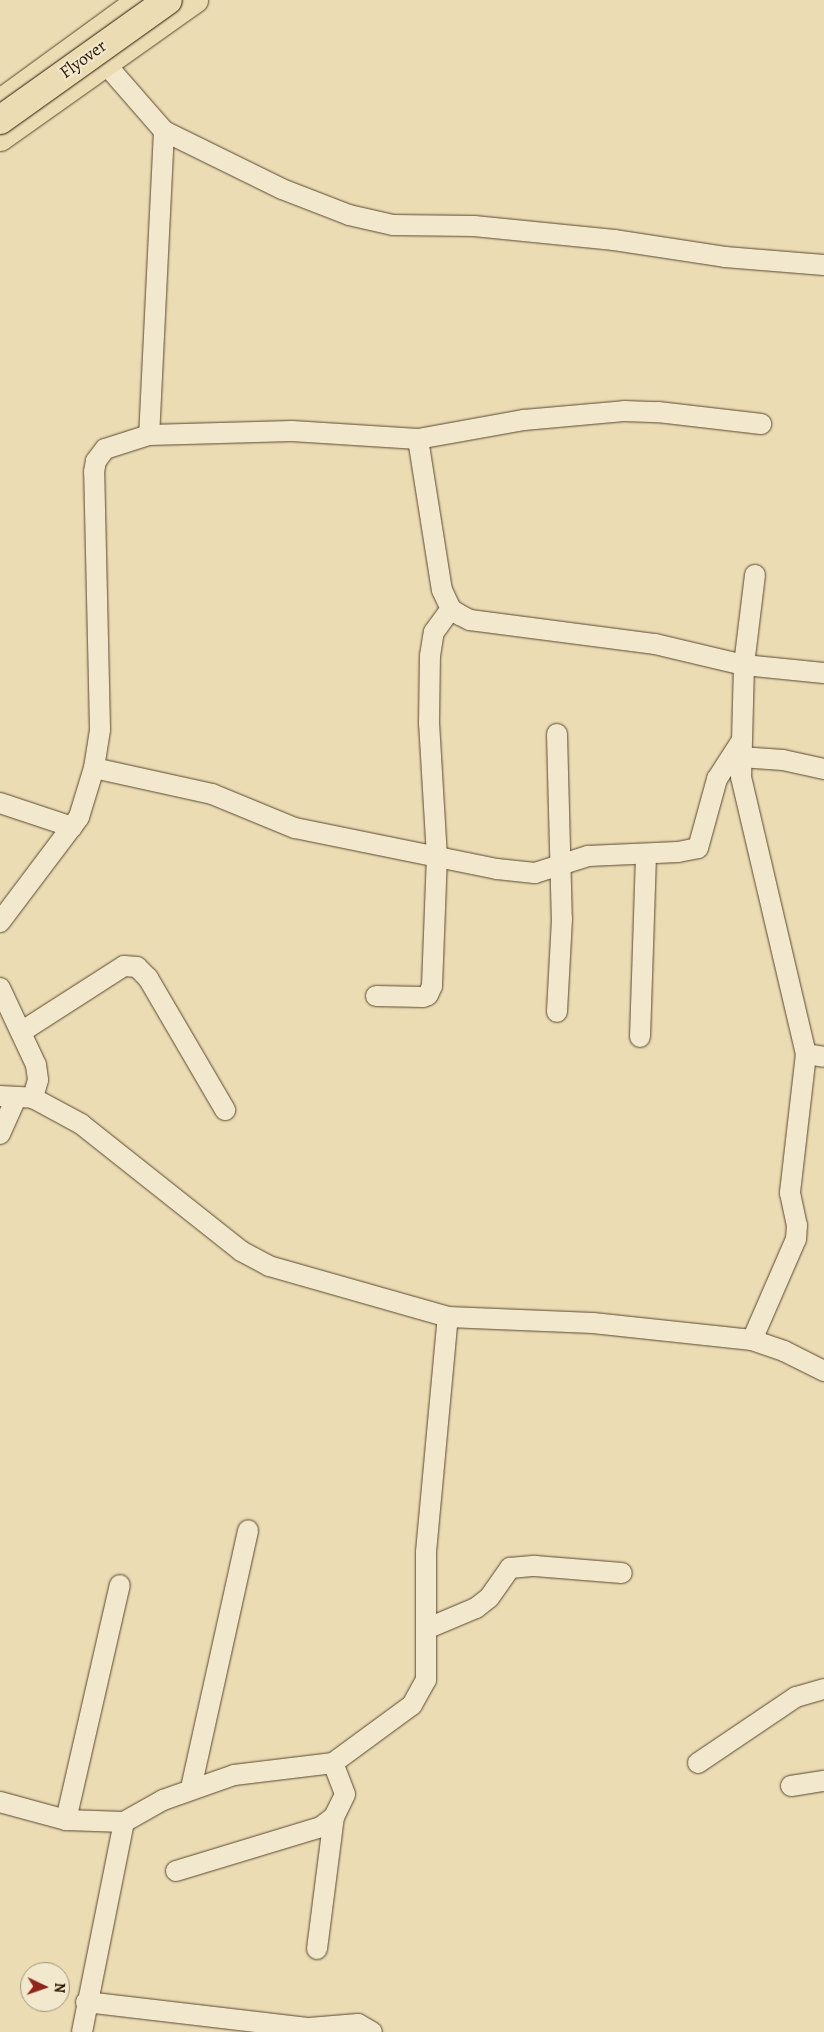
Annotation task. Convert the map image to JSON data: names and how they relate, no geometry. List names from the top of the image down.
{
  "streets": {
    "highway": ["Flyover"]
  },
  "north": "right"
}
